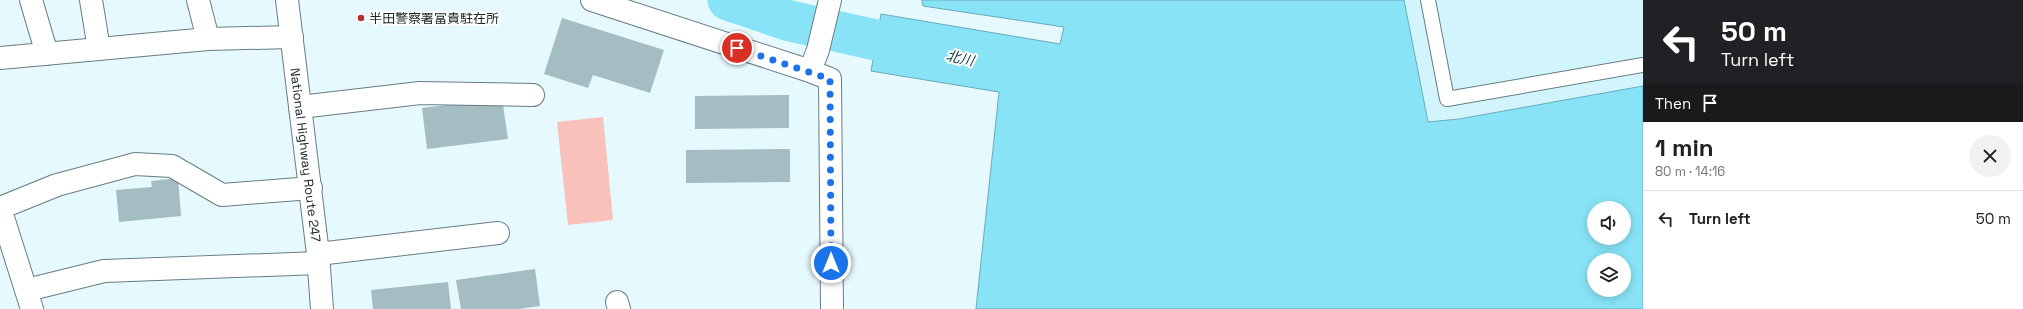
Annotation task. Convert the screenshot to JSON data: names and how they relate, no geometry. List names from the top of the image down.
{
  "streets": {
    "main road": ["National Highway Route 247"]
  },
  "water": ["北川"],
  "places": ["半田警察署冨貴駐在所"],
  "page": {
    "turn": ["50 m", "Turn left"],
    "then": "Then",
    "heading": ["1 min", "80 m · 14:16"],
    "list": [
      {
        "name": "Turn left",
        "value": "50 m"
      }
    ]
  }
}
